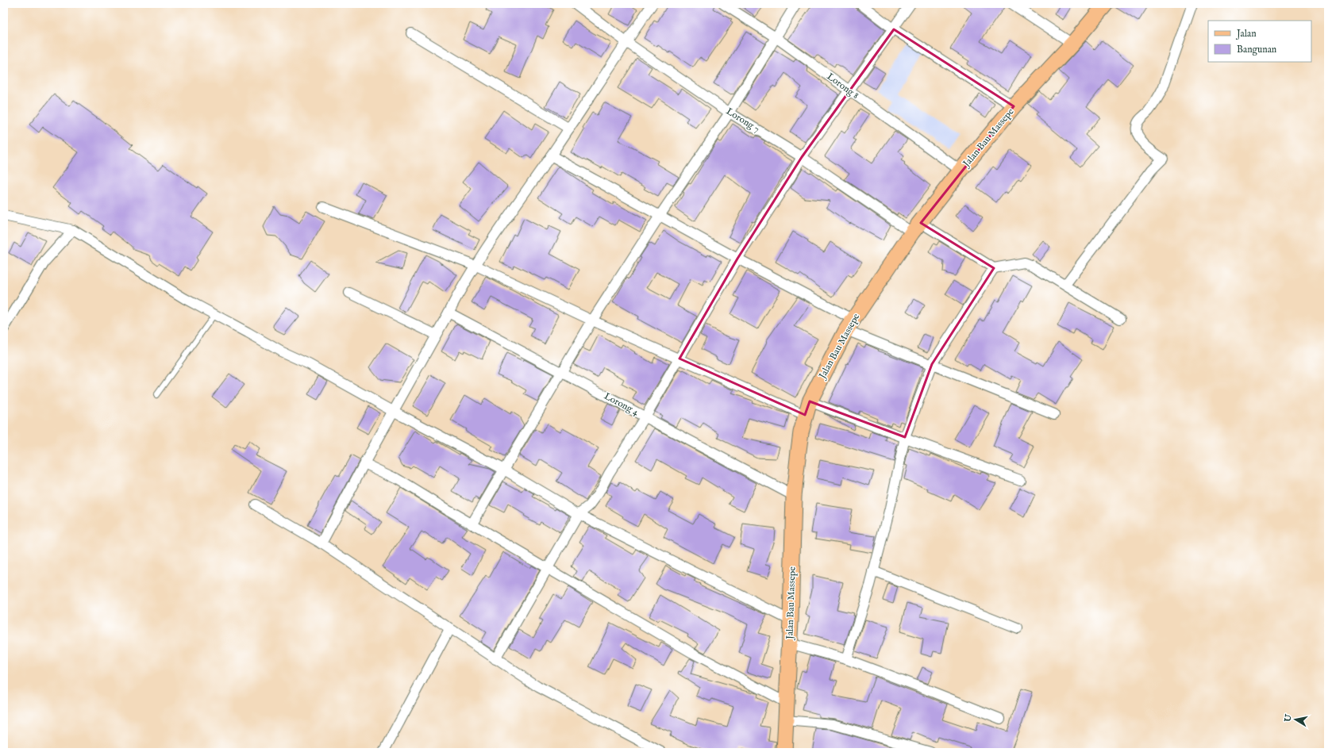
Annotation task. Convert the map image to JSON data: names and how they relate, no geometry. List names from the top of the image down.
{
  "streets": {
    "main road": ["Jalan Bau Massepe"],
    "street": ["Lorong 8", "Lorong 7", "Lorong 4"]
  },
  "crossings": [
    ["Lorong 8", "Jalan Bau Massepe"],
    ["Lorong 7", "Jalan Bau Massepe"],
    ["Jalan Bau Massepe", "Lorong 4"]
  ],
  "legend": ["Jalan", "Bangunan"],
  "north": "left"
}
